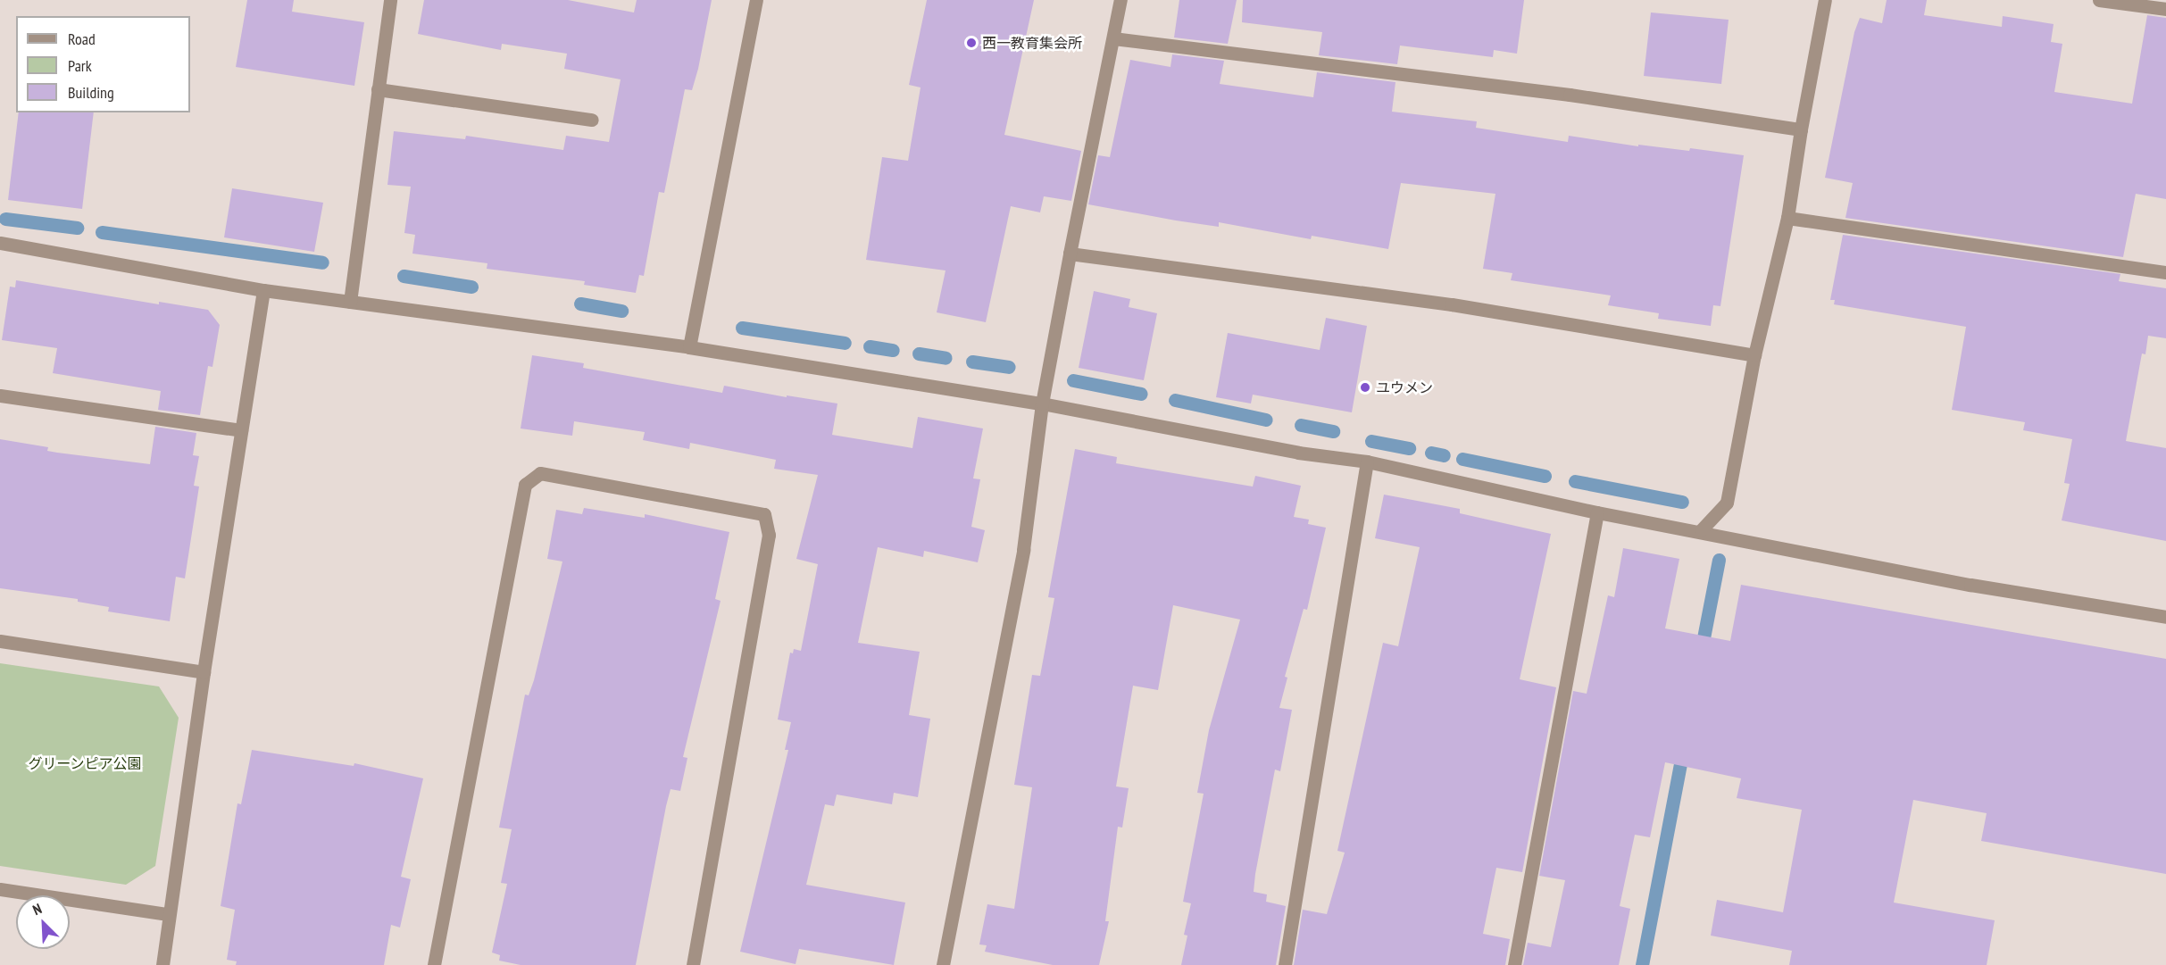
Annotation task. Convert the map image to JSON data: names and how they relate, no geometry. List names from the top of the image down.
{
  "parks": ["グリーンピア公園"],
  "places": ["西一教育集会所", "ユウメン"],
  "legend": ["Road", "Park", "Building"],
  "north": "top left"
}
